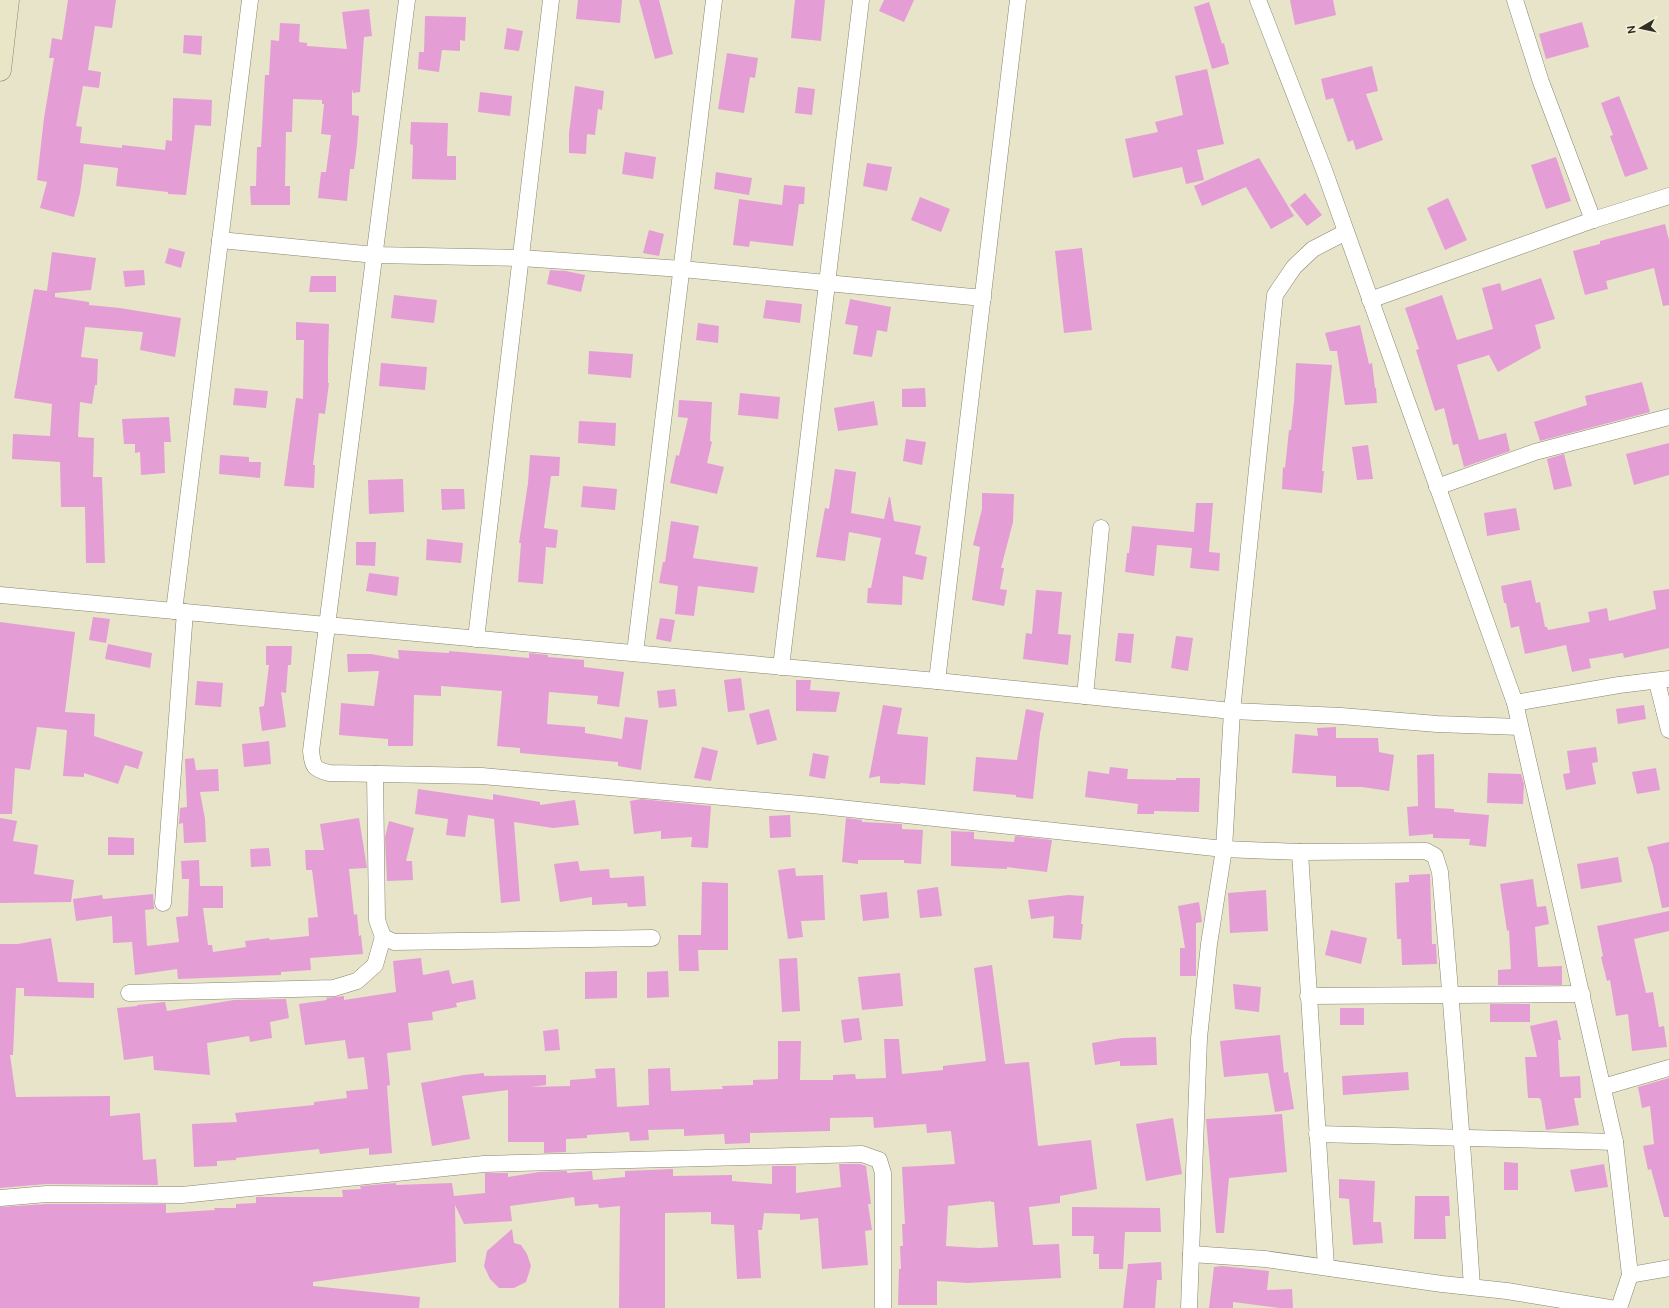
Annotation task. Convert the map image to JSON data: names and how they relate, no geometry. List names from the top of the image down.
{
  "north": "left"
}
